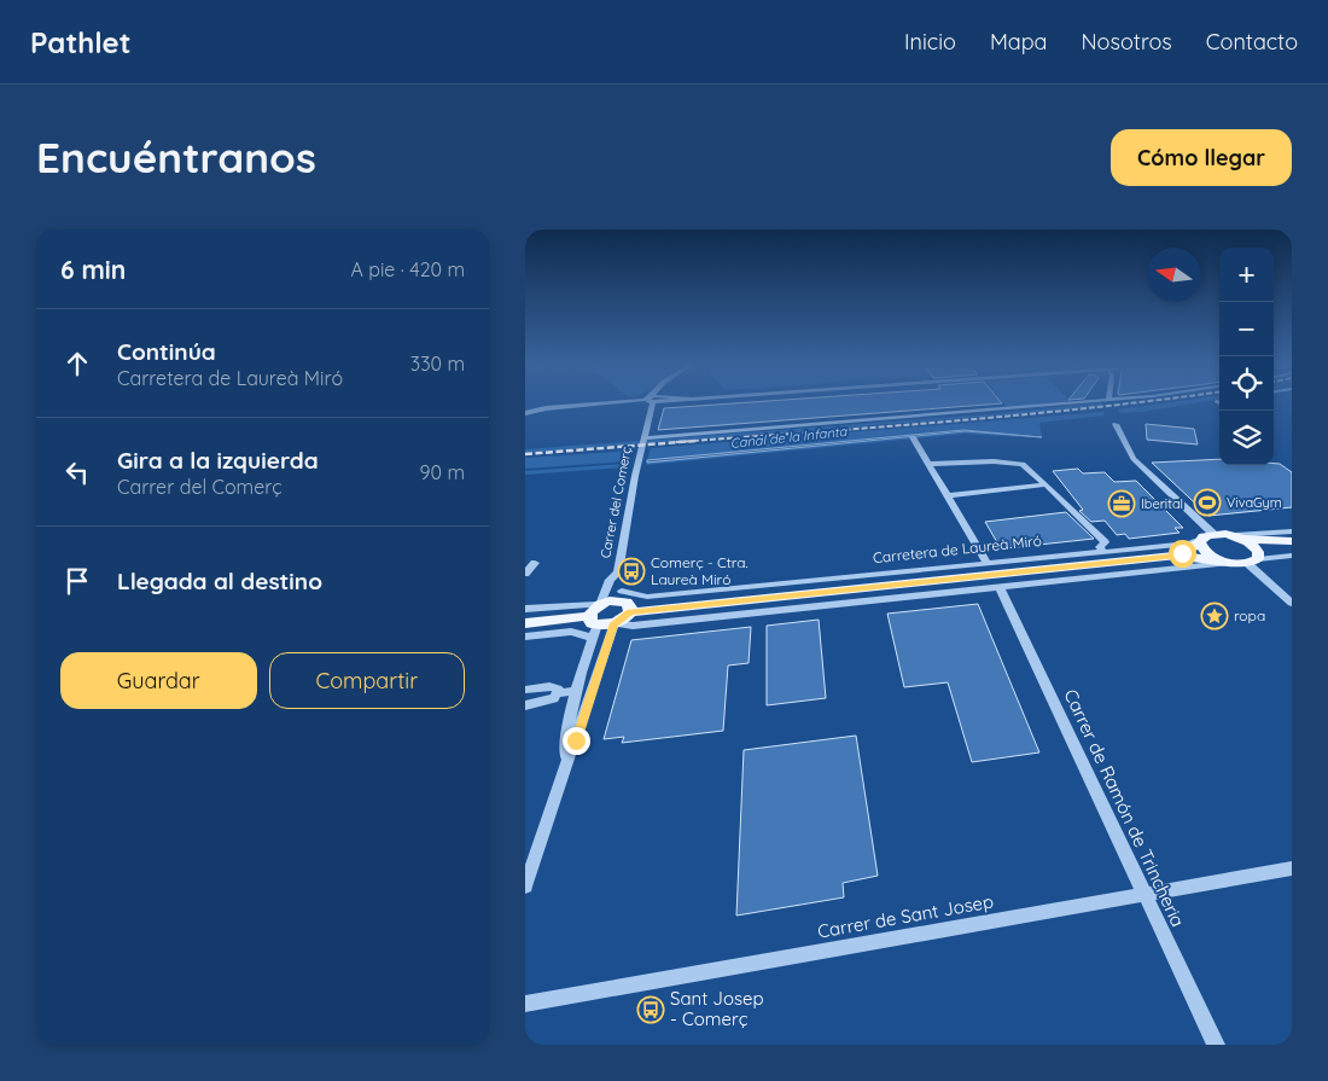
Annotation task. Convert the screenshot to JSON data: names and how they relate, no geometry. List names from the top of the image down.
{
  "streets": {
    "main road": ["Carretera de Laureà Miró"],
    "street": ["Carrer del Comerç", "Carrer de Ramón de Trincheria", "Carrer de Sant Josep"]
  },
  "crossings": [
    ["Carrer del Comerç", "Carretera de Laureà Miró"],
    ["Carrer de Ramón de Trincheria", "Carrer de Sant Josep"]
  ],
  "water": ["Canal de la Infanta"],
  "places": {
    "sports": ["VivaGym"],
    "office": ["Iberital"],
    "bus stop": ["Comerç - Ctra. Laureà Miró", "Sant Josep - Comerç"],
    "place": ["ropa"]
  },
  "north": "left",
  "page": {
    "header": "Pathlet",
    "nav": [
      "Inicio",
      "Mapa",
      "Nosotros",
      "Contacto"
    ],
    "buttons": [
      "Cómo llegar",
      ["Guardar", "Compartir"]
    ],
    "title": "Encuéntranos",
    "heading": ["6 min", "A pie · 420 m"],
    "map_buttons": ["+", "−"],
    "list": [
      ["Continúa", "Carretera de Laureà Miró", "330 m"],
      ["Gira a la izquierda", "Carrer del Comerç", "90 m"],
      "Llegada al destino"
    ]
  }
}
